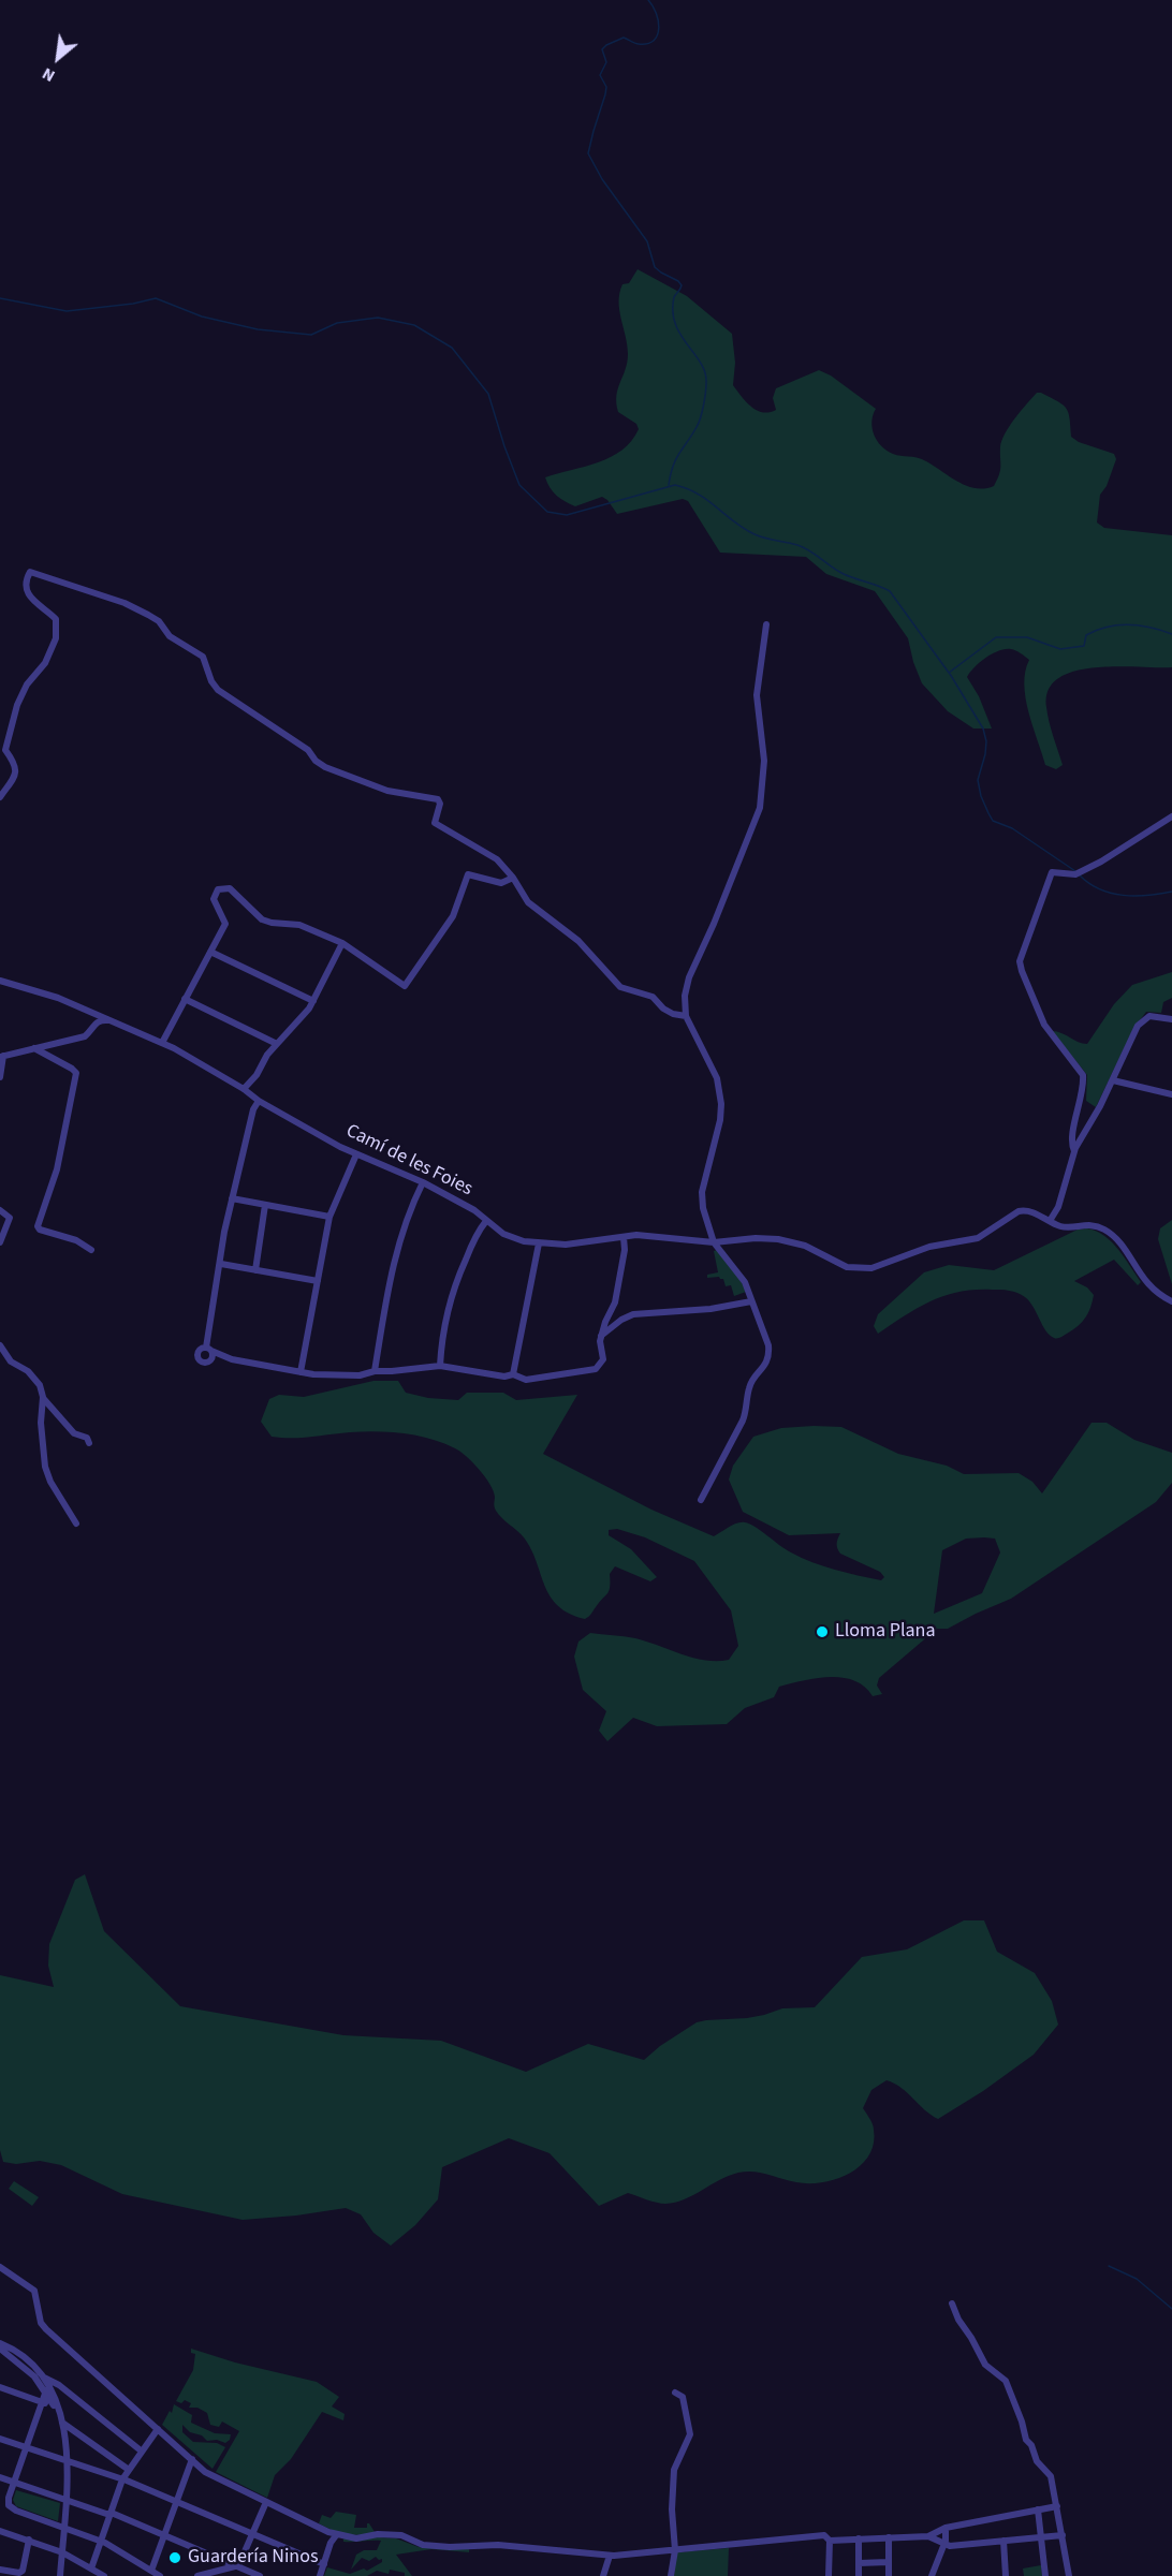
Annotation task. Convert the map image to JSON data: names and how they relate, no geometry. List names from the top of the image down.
{
  "streets": {
    "street": ["Camí de les Foies"]
  },
  "places": ["Lloma Plana", "Guardería Ninos"],
  "north": "bottom left"
}
